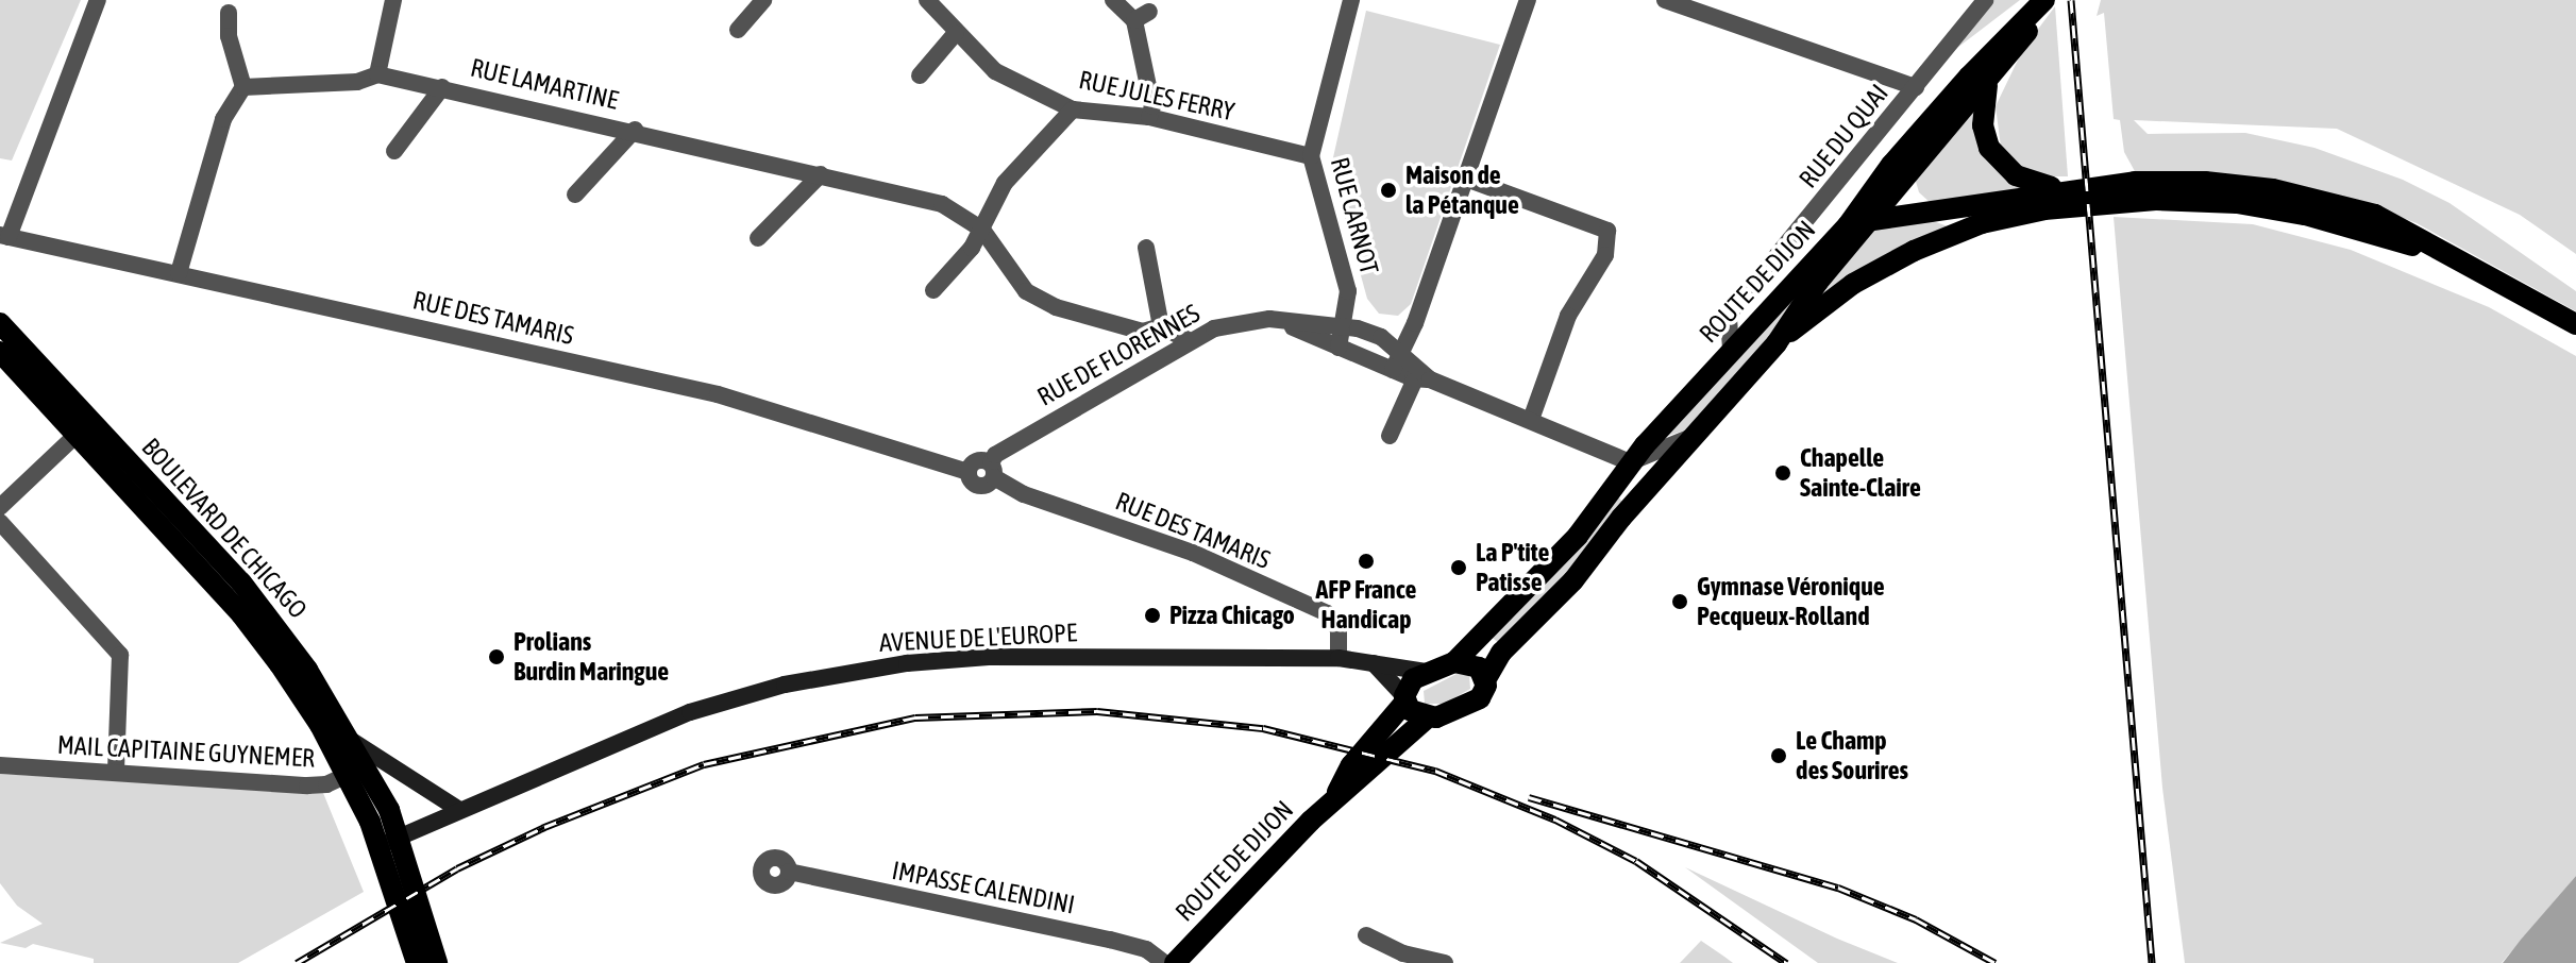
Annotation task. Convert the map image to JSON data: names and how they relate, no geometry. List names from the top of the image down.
{
  "streets": {
    "main road": ["ROUTE DE DIJON", "BOULEVARD DE CHICAGO", "AVENUE DE L'EUROPE"],
    "street": [
      "RUE LAMARTINE",
      "RUE JULES FERRY",
      "RUE DU QUAI",
      "RUE CARNOT",
      "RUE DES TAMARIS",
      "RUE DE FLORENNES",
      "MAIL CAPITAINE GUYNEMER",
      "IMPASSE CALENDINI"
    ]
  },
  "crossings": [
    ["RUE JULES FERRY", "RUE CARNOT"],
    ["RUE DU QUAI", "ROUTE DE DIJON"],
    ["RUE CARNOT", "RUE DE FLORENNES"],
    ["ROUTE DE DIJON", "RUE DE FLORENNES"],
    ["ROUTE DE DIJON", "AVENUE DE L'EUROPE"],
    ["RUE DES TAMARIS", "RUE DE FLORENNES"],
    ["RUE DES TAMARIS", "AVENUE DE L'EUROPE"],
    ["BOULEVARD DE CHICAGO", "AVENUE DE L'EUROPE"],
    ["BOULEVARD DE CHICAGO", "MAIL CAPITAINE GUYNEMER"]
  ],
  "places": [
    "Maison de la Pétanque",
    "Chapelle Sainte-Claire",
    "AFP France Handicap",
    "La P'tite Patisse",
    "Gymnase Véronique Pecqueux-Rolland",
    "Pizza Chicago",
    "Prolians Burdin Maringue",
    "Le Champ des Sourires"
  ]
}
